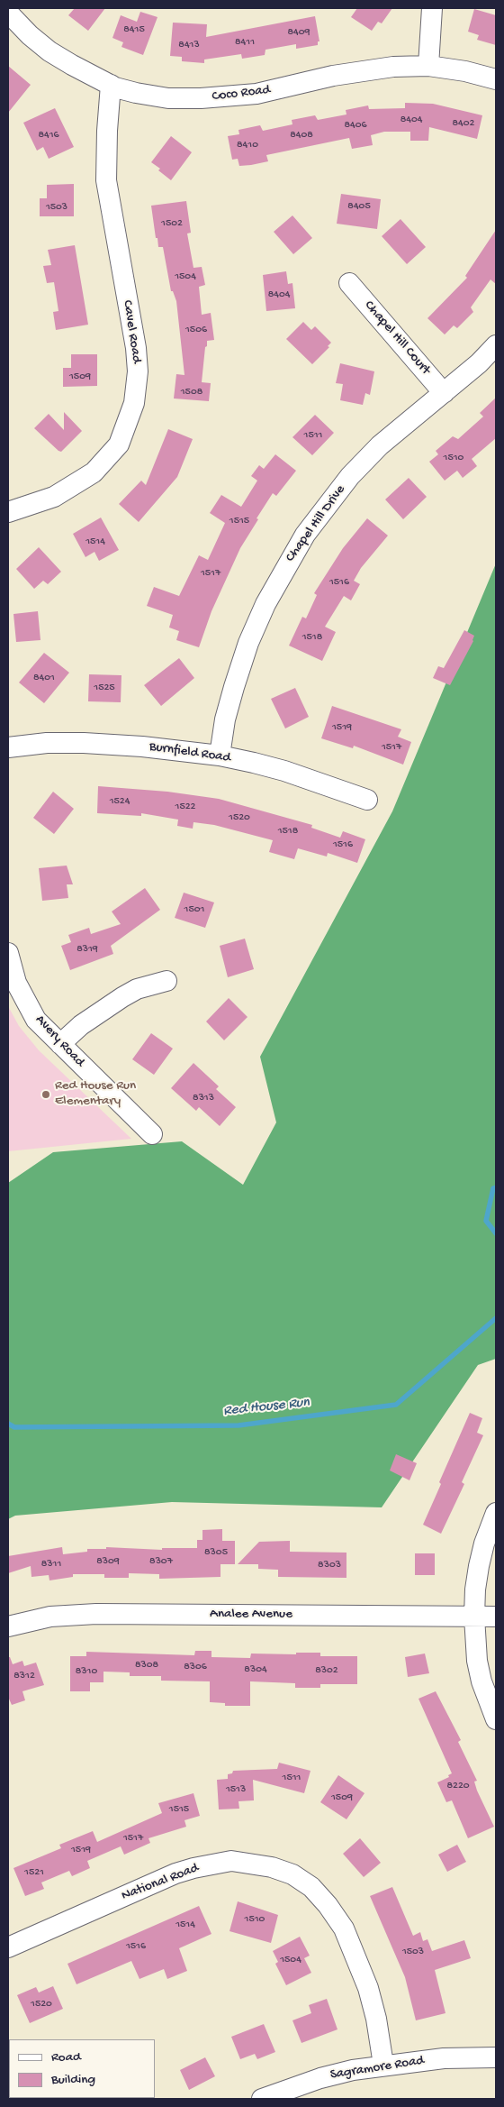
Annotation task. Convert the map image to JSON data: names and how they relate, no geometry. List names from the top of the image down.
{
  "streets": {
    "street": [
      "Coco Road",
      "Cavel Road",
      "Chapel Hill Court",
      "Chapel Hill Drive",
      "Burnfield Road",
      "Avery Road",
      "Analee Avenue",
      "National Road",
      "Sagramore Road"
    ]
  },
  "crossings": [
    ["Coco Road", "Cavel Road"],
    ["Chapel Hill Court", "Chapel Hill Drive"],
    ["Chapel Hill Drive", "Burnfield Road"],
    ["National Road", "Sagramore Road"]
  ],
  "water": ["Red House Run"],
  "places": ["Red House Run Elementary"],
  "house_numbers": [
    "8415",
    "8409",
    "8411",
    "8413",
    "8404",
    "8402",
    "8406",
    "8416",
    "8408",
    "8410",
    "8405",
    "1503",
    "1502",
    "1504",
    "8404",
    "1506",
    "1509",
    "1508",
    "1511",
    "1510",
    "1515",
    "1514",
    "1517",
    "1516",
    "1518",
    "8401",
    "1525",
    "1519",
    "1517",
    "1524",
    "1522",
    "1520",
    "1518",
    "1516",
    "1501",
    "8319",
    "8313",
    "8305",
    "8309",
    "8307",
    "8311",
    "8303",
    "8308",
    "8306",
    "8304",
    "8302",
    "8310",
    "8312",
    "1511",
    "8220",
    "1513",
    "1509",
    "1515",
    "1517",
    "1519",
    "1521",
    "1510",
    "1514",
    "1516",
    "1503",
    "1504",
    "1520"
  ],
  "legend": ["Road", "Building"]
}
